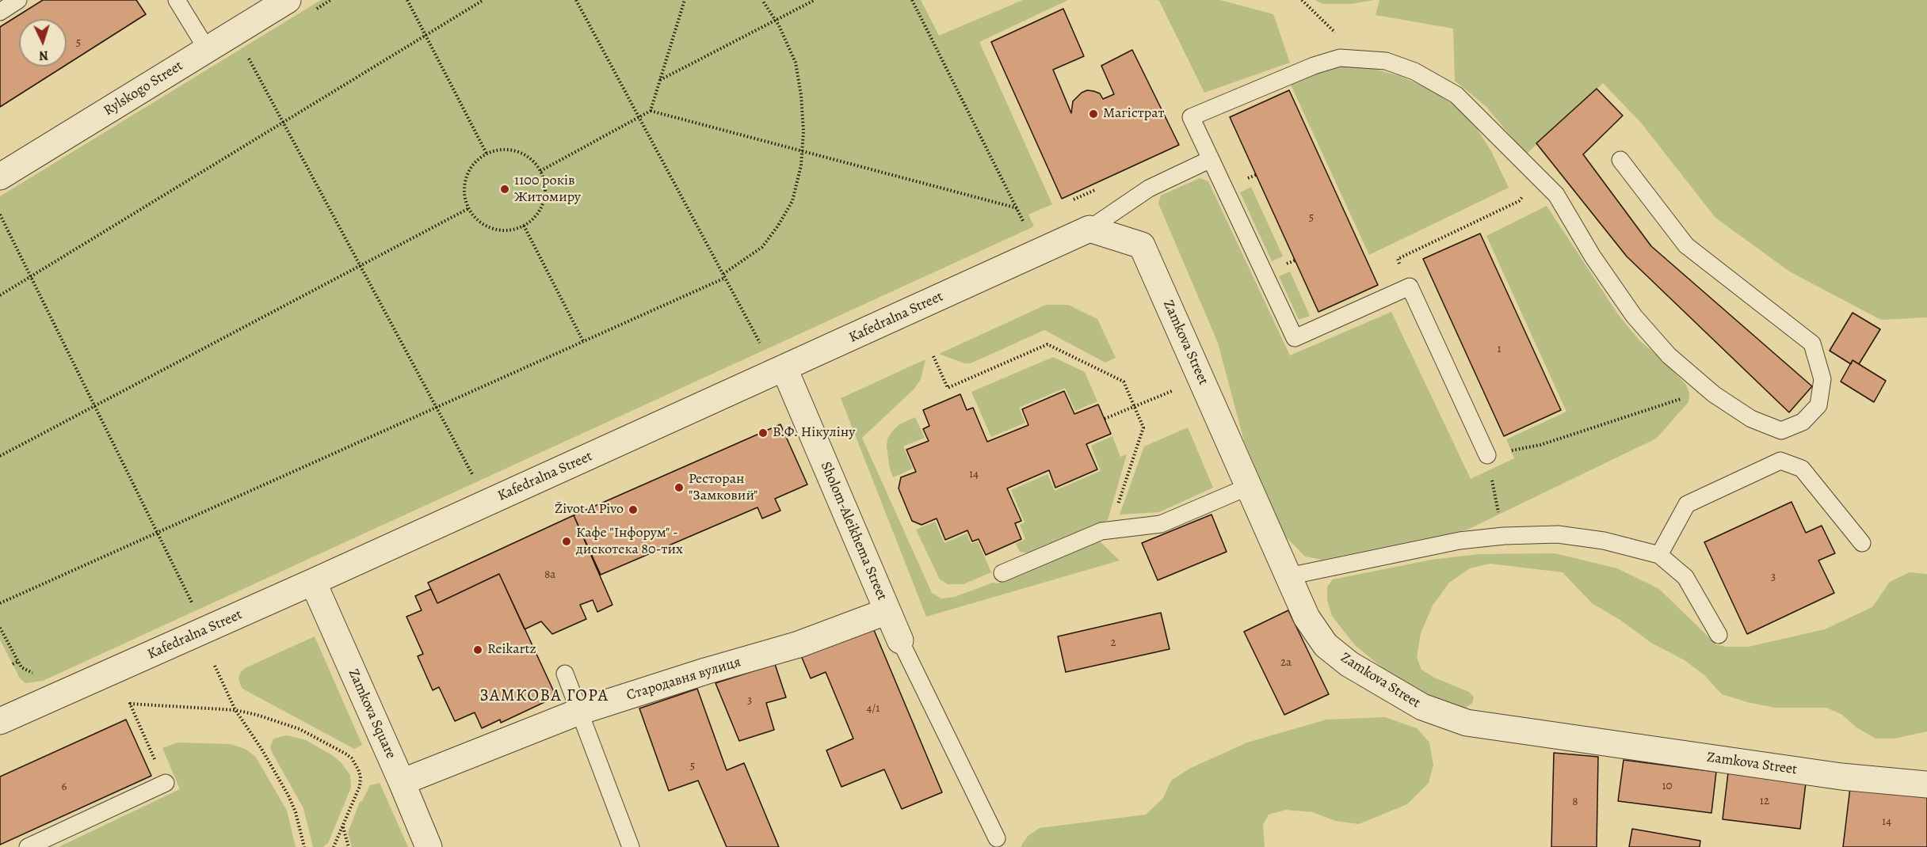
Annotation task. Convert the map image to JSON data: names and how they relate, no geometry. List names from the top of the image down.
{
  "streets": {
    "street": [
      "Rylskogo Street",
      "Kafedralna Street",
      "Zamkova Street",
      "Sholom-Aleikhema Street",
      "Стародавня вулиця",
      "Zamkova Square"
    ]
  },
  "crossings": [
    ["Kafedralna Street", "Zamkova Street"],
    ["Kafedralna Street", "Sholom-Aleikhema Street"],
    ["Kafedralna Street", "Zamkova Square"],
    ["Sholom-Aleikhema Street", "Стародавня вулиця"],
    ["Стародавня вулиця", "Zamkova Square"]
  ],
  "districts": ["ЗАМКОВА ГОРА"],
  "places": [
    "Магістрат",
    "1100 років Житомиру",
    "В.Ф. Нікуліну",
    "Ресторан \"Замковий\"",
    "Život A Pivo",
    "Кафе \"Інфорум\" - дискотека 80-тих",
    "Reikartz"
  ],
  "house_numbers": [
    "5",
    "5",
    "1",
    "14",
    "8а",
    "3",
    "2",
    "2а",
    "3",
    "4/1",
    "5",
    "10",
    "6",
    "12",
    "8",
    "14"
  ],
  "north": "bottom"
}
